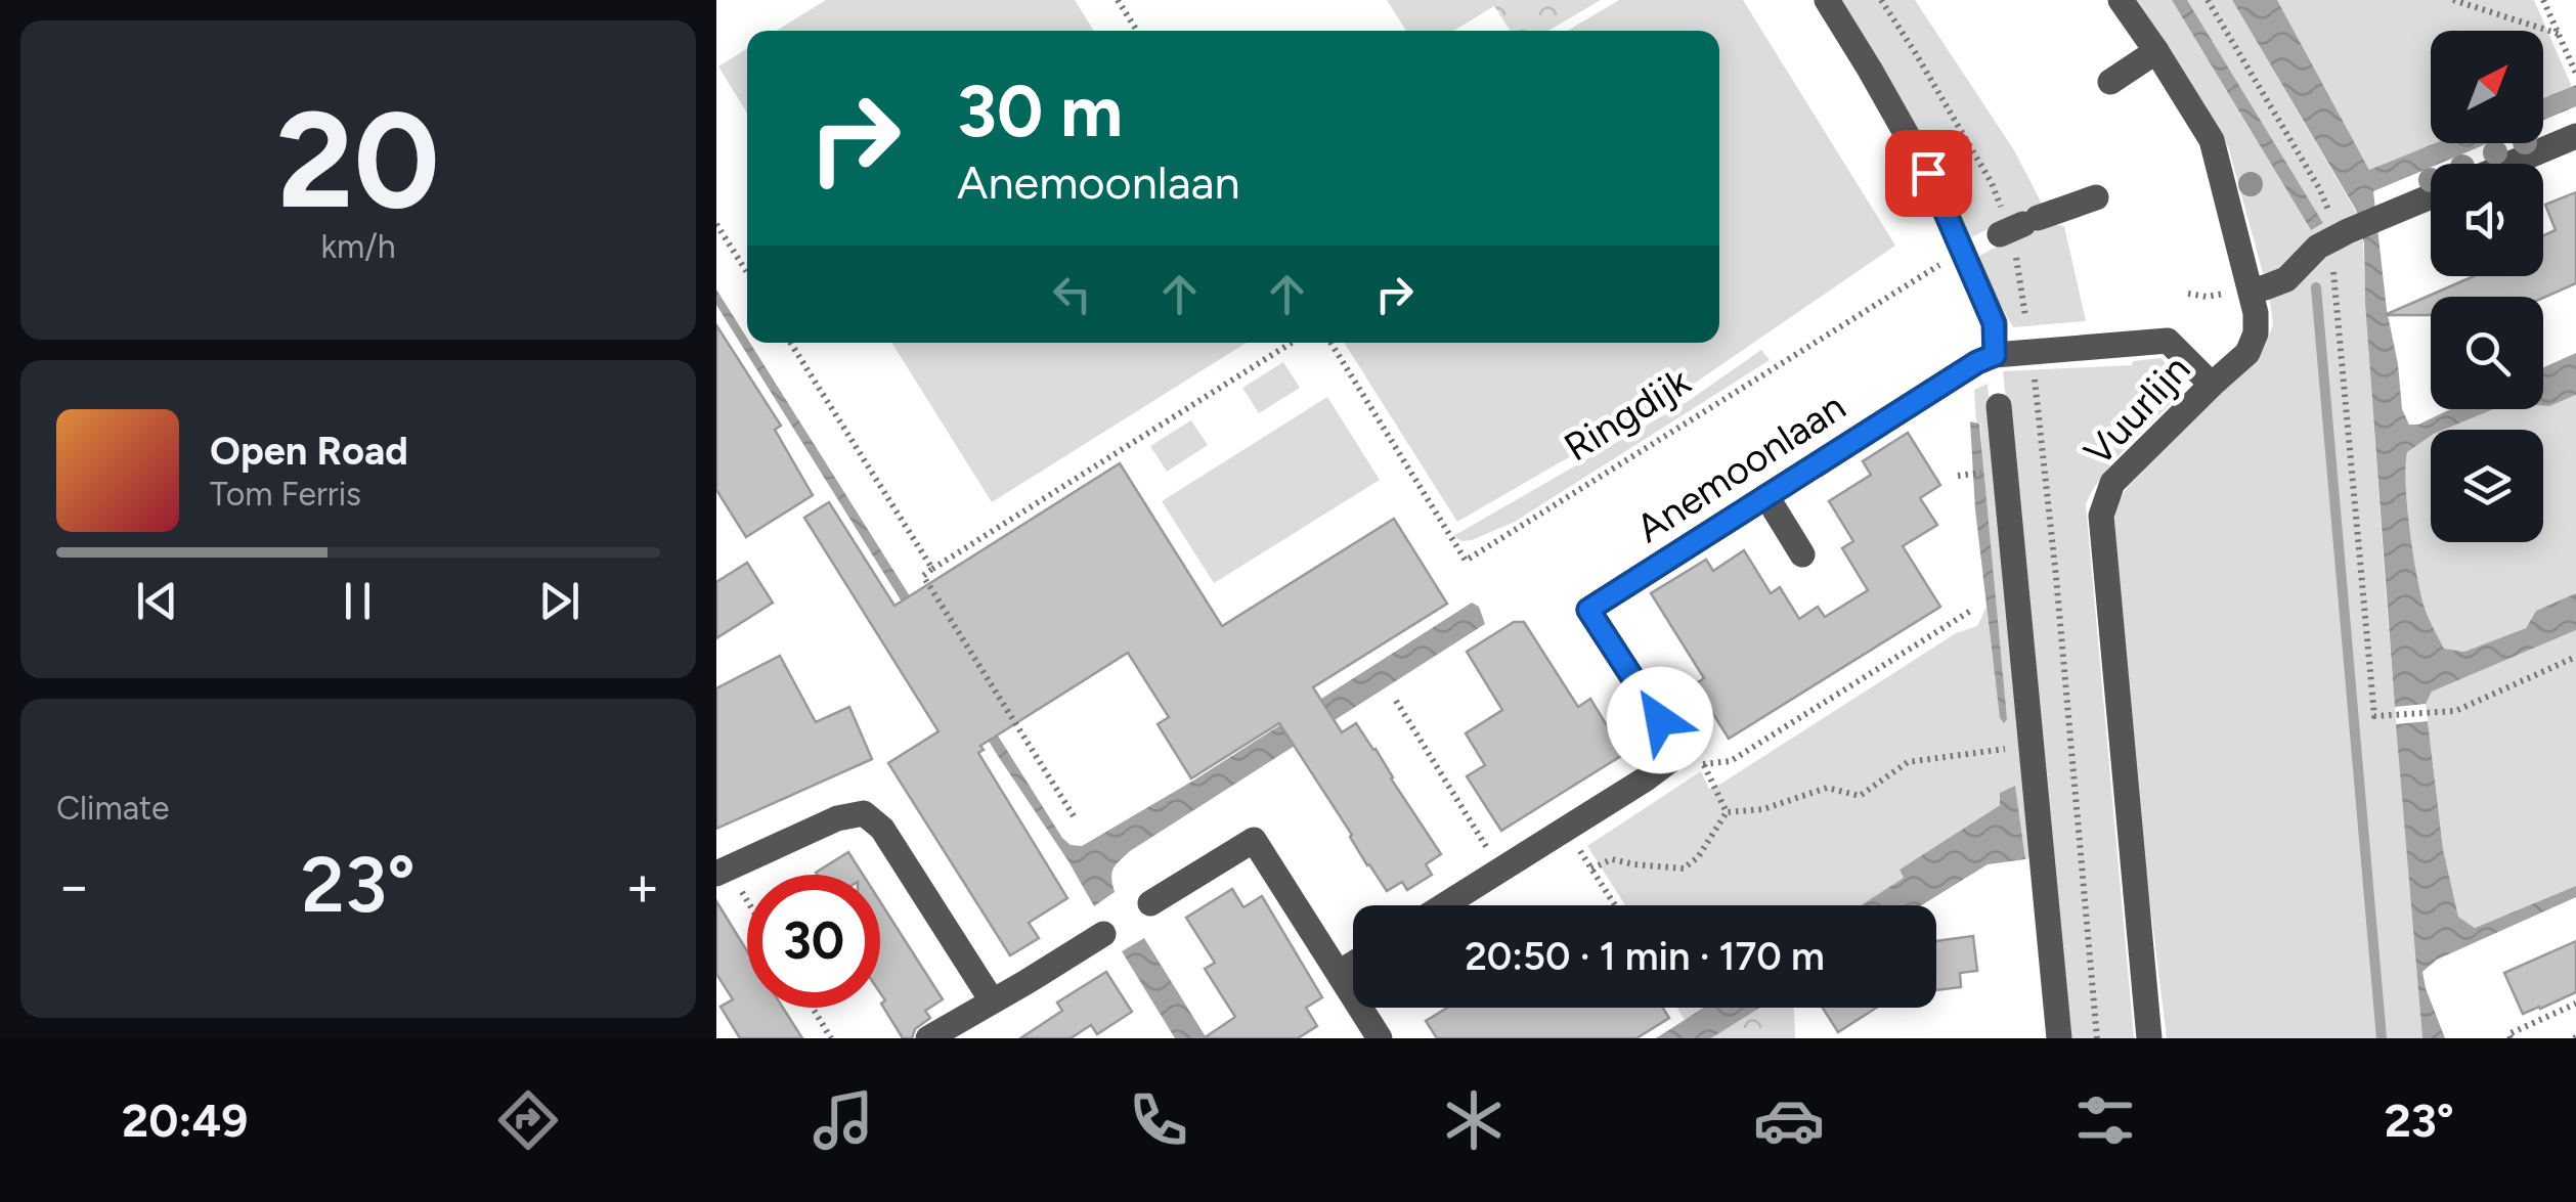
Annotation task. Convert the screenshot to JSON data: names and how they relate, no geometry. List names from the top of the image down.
{
  "streets": {
    "street": ["Vuurlijn", "Anemoonlaan"],
    "path": ["Ringdijk"]
  },
  "crossings": [
    ["Vuurlijn", "Anemoonlaan"]
  ],
  "north": "top right",
  "page": {
    "tile": [
      ["20", "km/h"],
      "Climate"
    ],
    "turn": ["30 m", "Anemoonlaan"],
    "song": ["Open Road", "Tom Ferris"],
    "heat": ["−", "23°", "+"],
    "limit": "30",
    "trip": "20:50 · 1 min · 170 m",
    "tabs": ["20:49", "23°"]
  }
}
